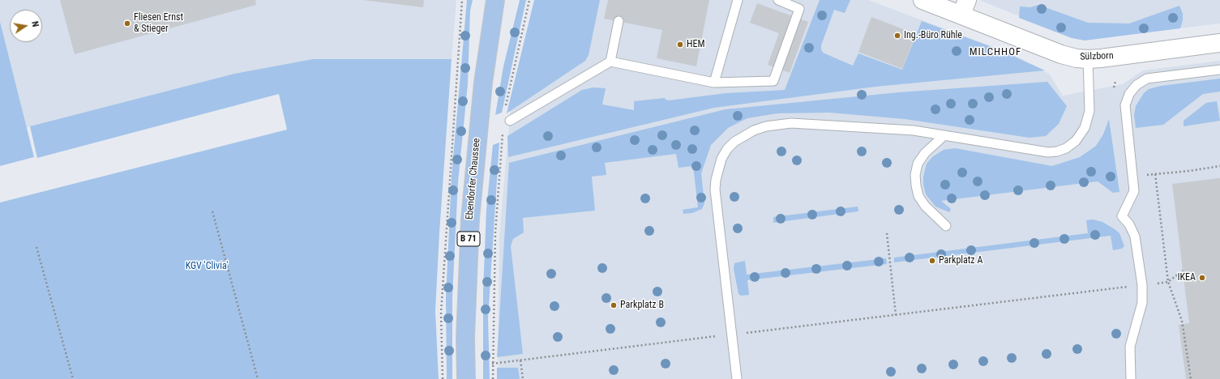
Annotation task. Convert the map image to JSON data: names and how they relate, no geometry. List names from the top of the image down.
{
  "streets": {
    "main road": ["Ebendorfer Chaussee", "B 71"],
    "street": ["Sülzborn"]
  },
  "districts": ["MILCHHOF"],
  "parks": ["KGV 'Clivia'"],
  "places": [
    "Fliesen Ernst & Stieger",
    "Ing.-Büro Rühle",
    "HEM",
    "Parkplatz A",
    "IKEA",
    "Parkplatz B"
  ],
  "north": "right"
}
